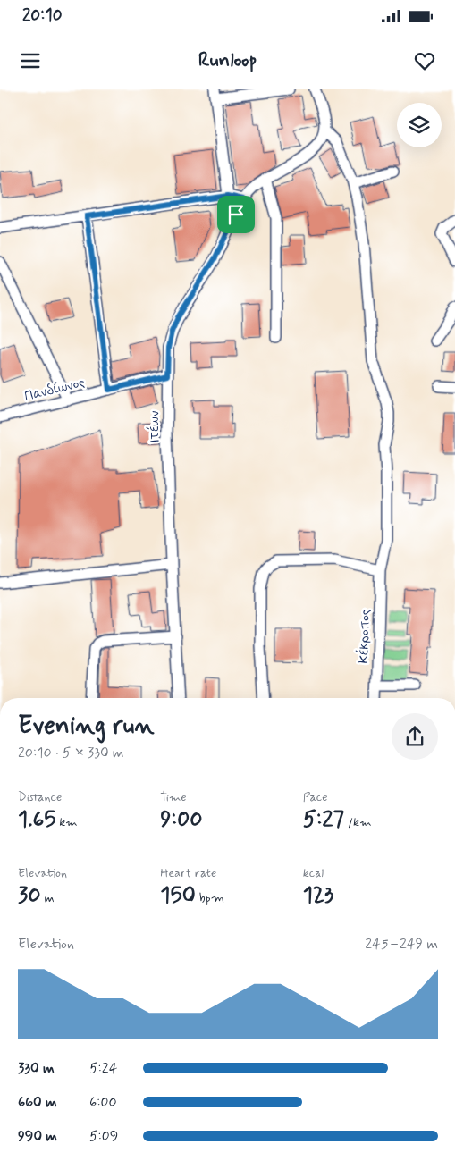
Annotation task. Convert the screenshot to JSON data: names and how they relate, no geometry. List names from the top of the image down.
{
  "streets": {
    "street": ["Πανδίωνος", "Ιτέων", "Κέκροπος"]
  },
  "crossings": [
    ["Πανδίωνος", "Ιτέων"]
  ],
  "page": {
    "status": "20:10",
    "header": "Runloop",
    "heading": ["Evening run", "20:10 · 5 × 330 m"],
    "stats": [
      ["Distance", "1.65 km"],
      ["Time", "9:00"],
      ["Pace", "5:27 /km"],
      ["Elevation", "30 m"],
      ["Heart rate", "150 bpm"],
      ["kcal", "123"]
    ],
    "chart": ["Elevation", "245–249 m"],
    "list": [
      {
        "name": "330 m",
        "note": "5:24"
      },
      {
        "name": "660 m",
        "note": "6:00"
      },
      {
        "name": "990 m",
        "note": "5:09"
      }
    ]
  }
}
